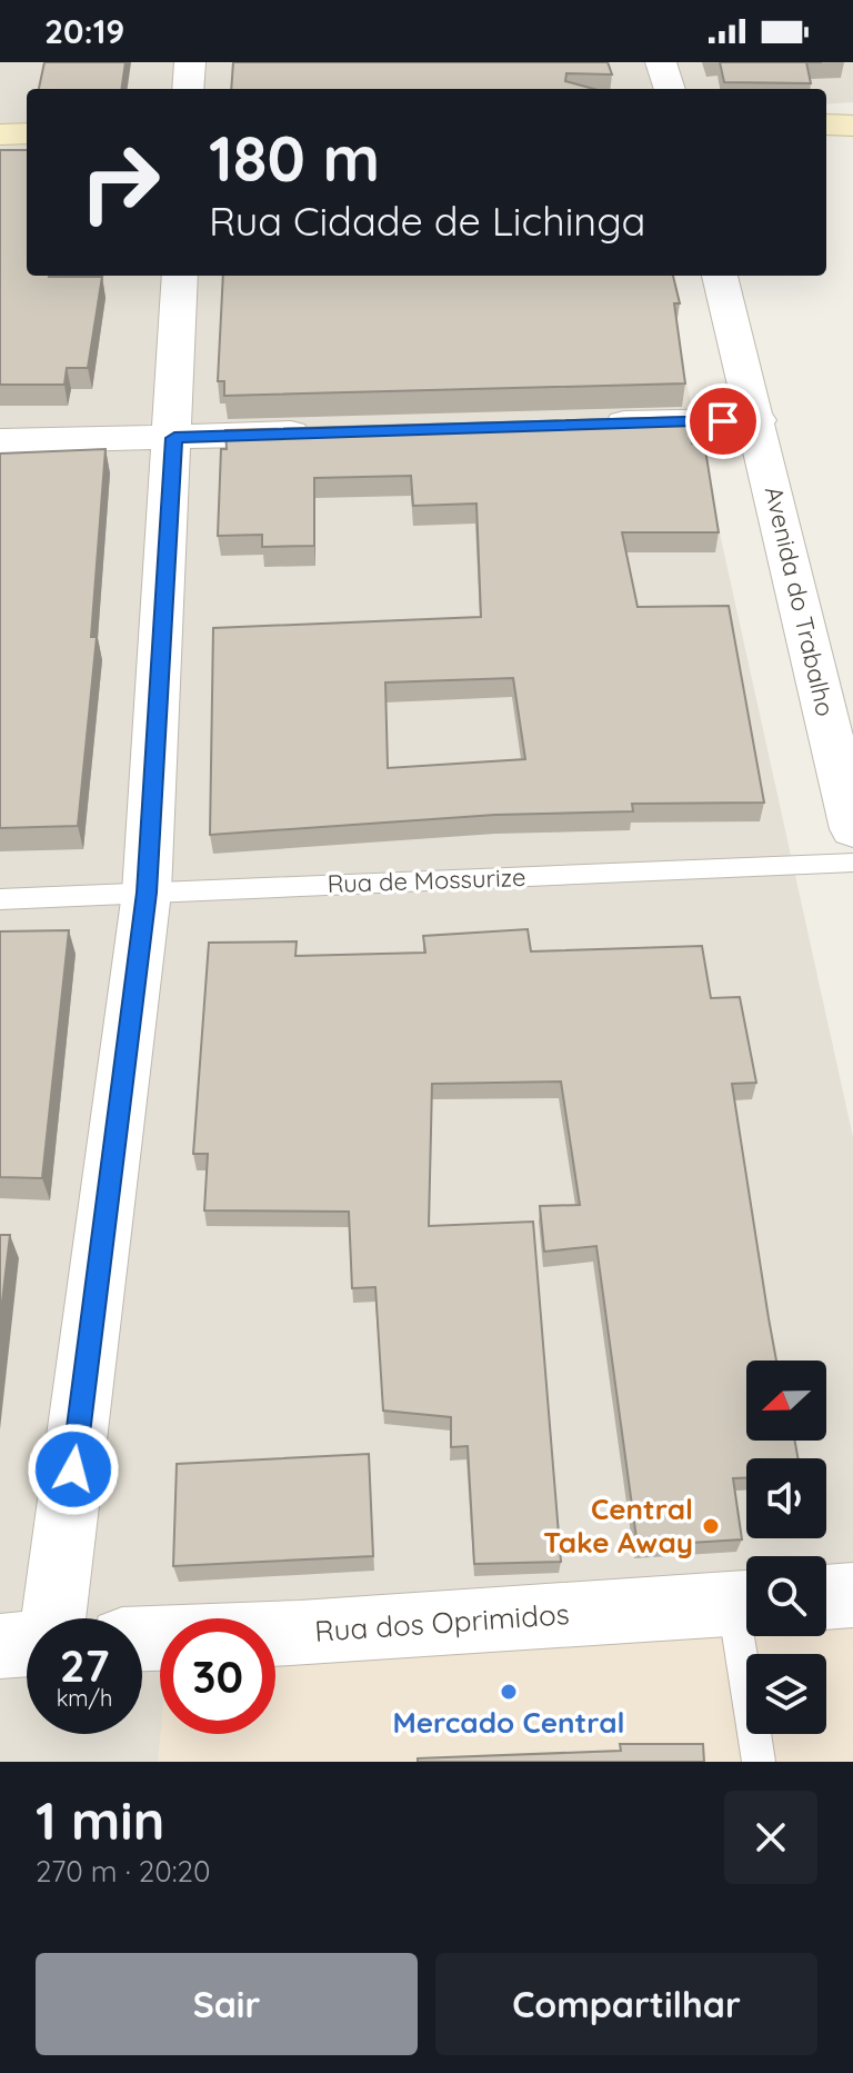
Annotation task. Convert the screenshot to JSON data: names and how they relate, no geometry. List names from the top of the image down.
{
  "streets": {
    "street": ["Avenida do Trabalho", "Rua dos Oprimidos"],
    "lane": ["Rua de Mossurize"]
  },
  "places": ["Central Take Away", "Mercado Central"],
  "north": "left",
  "page": {
    "status": "20:19",
    "turn": ["180 m", "Rua Cidade de Lichinga"],
    "speed": "27 km/h",
    "limit": "30",
    "heading": ["1 min", "270 m · 20:20"],
    "buttons": ["Sair", "Compartilhar"]
  }
}
